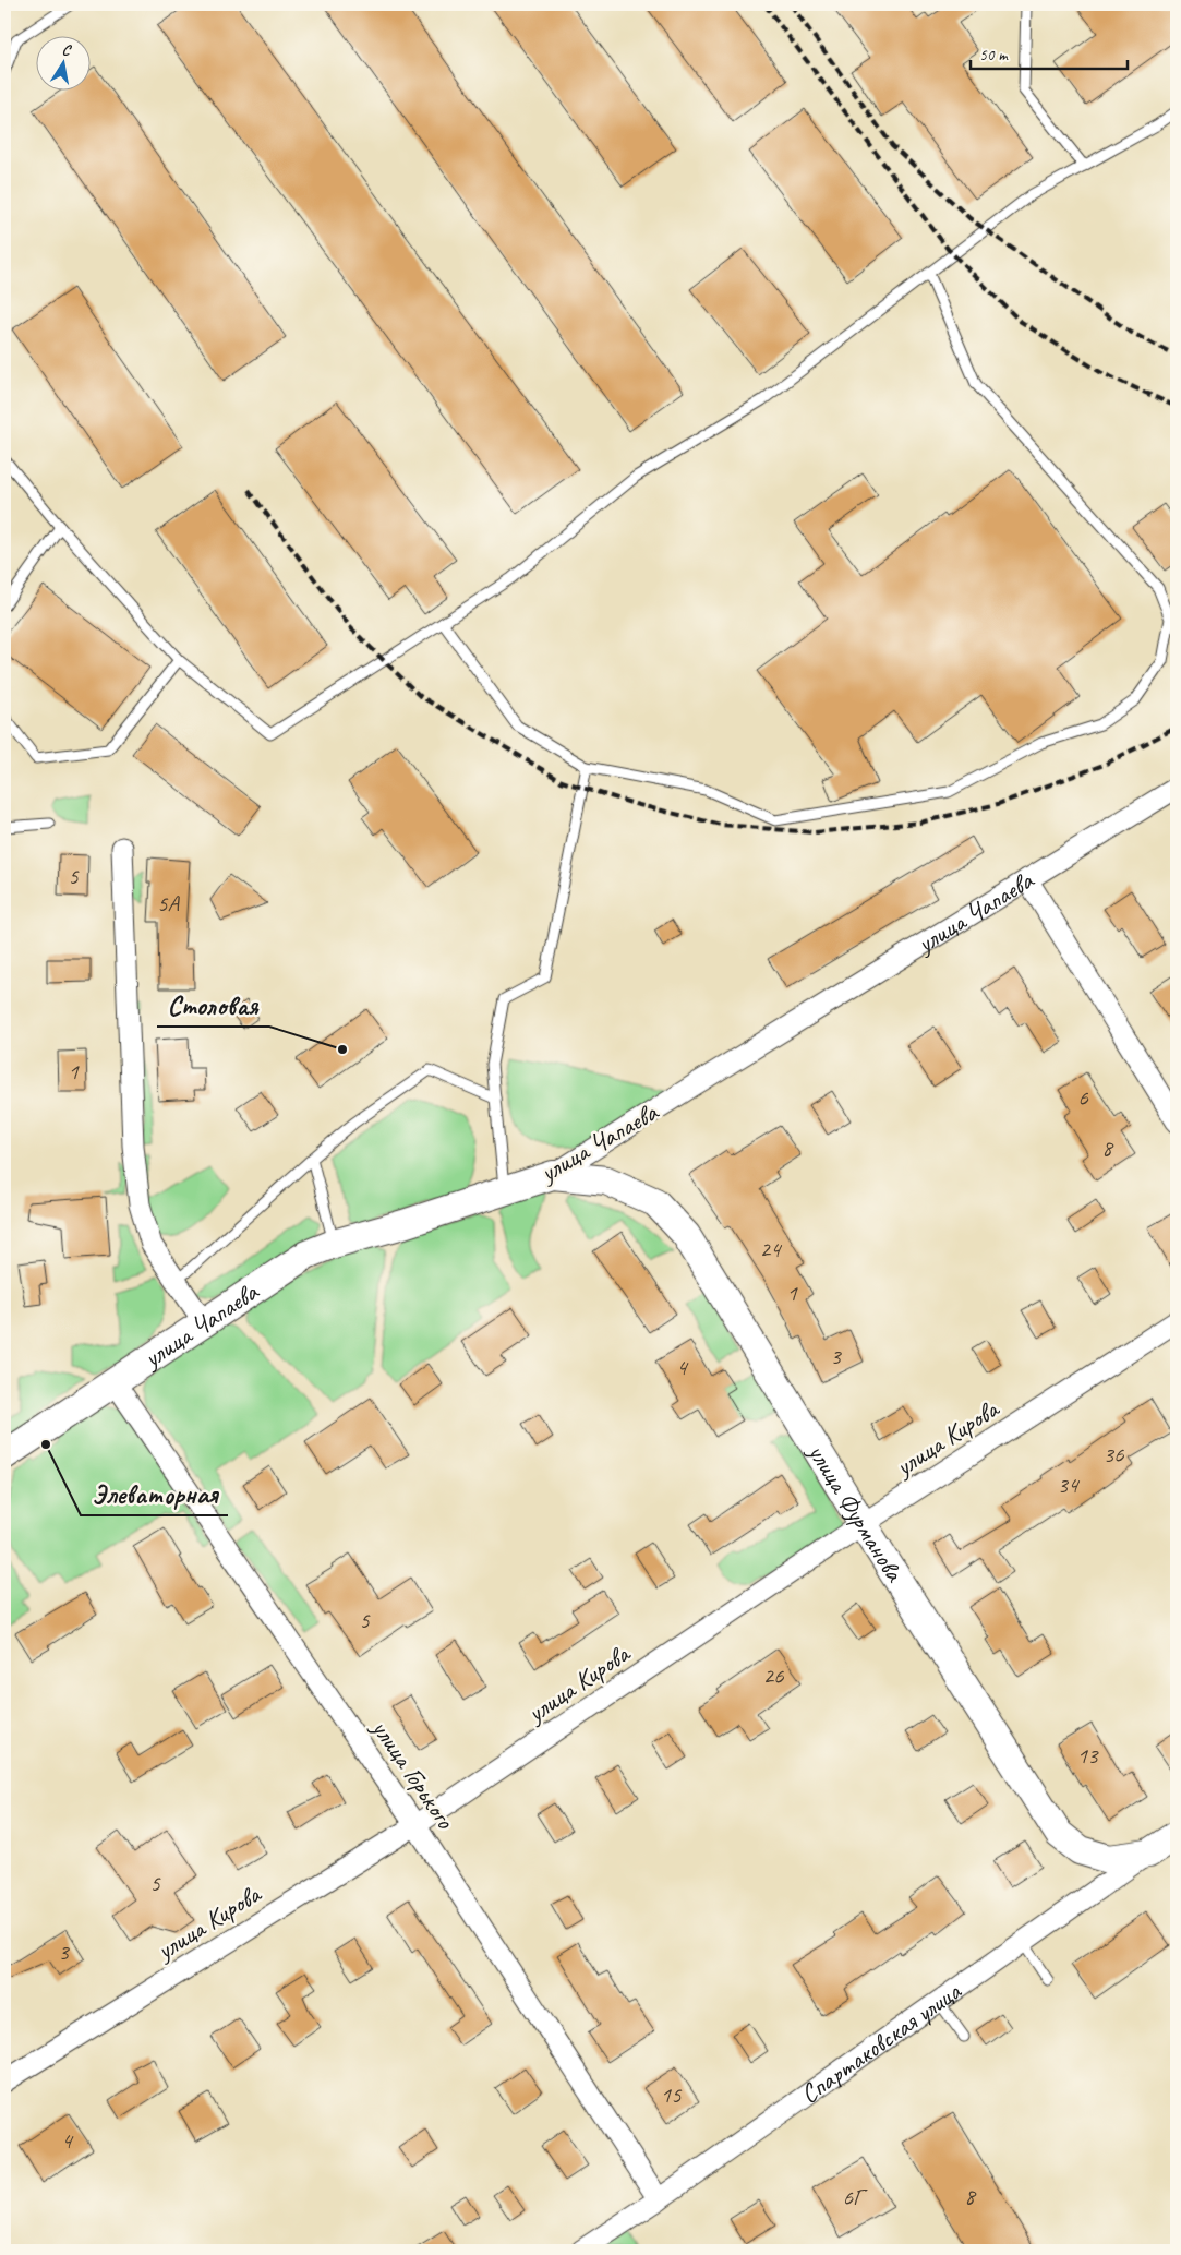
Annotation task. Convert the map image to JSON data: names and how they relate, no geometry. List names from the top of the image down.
{
  "streets": {
    "street": [
      "улица Чапаева",
      "улица Кирова",
      "улица Фурманова",
      "улица Горького",
      "Спартаковская улица"
    ]
  },
  "crossings": [
    ["улица Чапаева", "улица Фурманова"],
    ["улица Чапаева", "улица Горького"],
    ["улица Кирова", "улица Фурманова"],
    ["улица Кирова", "улица Горького"],
    ["улица Фурманова", "Спартаковская улица"],
    ["улица Горького", "Спартаковская улица"]
  ],
  "places": ["Столовая", "Элеваторная"],
  "house_numbers": [
    "5",
    "5А",
    "1",
    "6",
    "8",
    "24",
    "1",
    "3",
    "4",
    "36",
    "34",
    "5",
    "26",
    "13",
    "5",
    "3",
    "15",
    "4",
    "8",
    "6Г"
  ],
  "scale_bar": "50 m",
  "north": "top"
}
